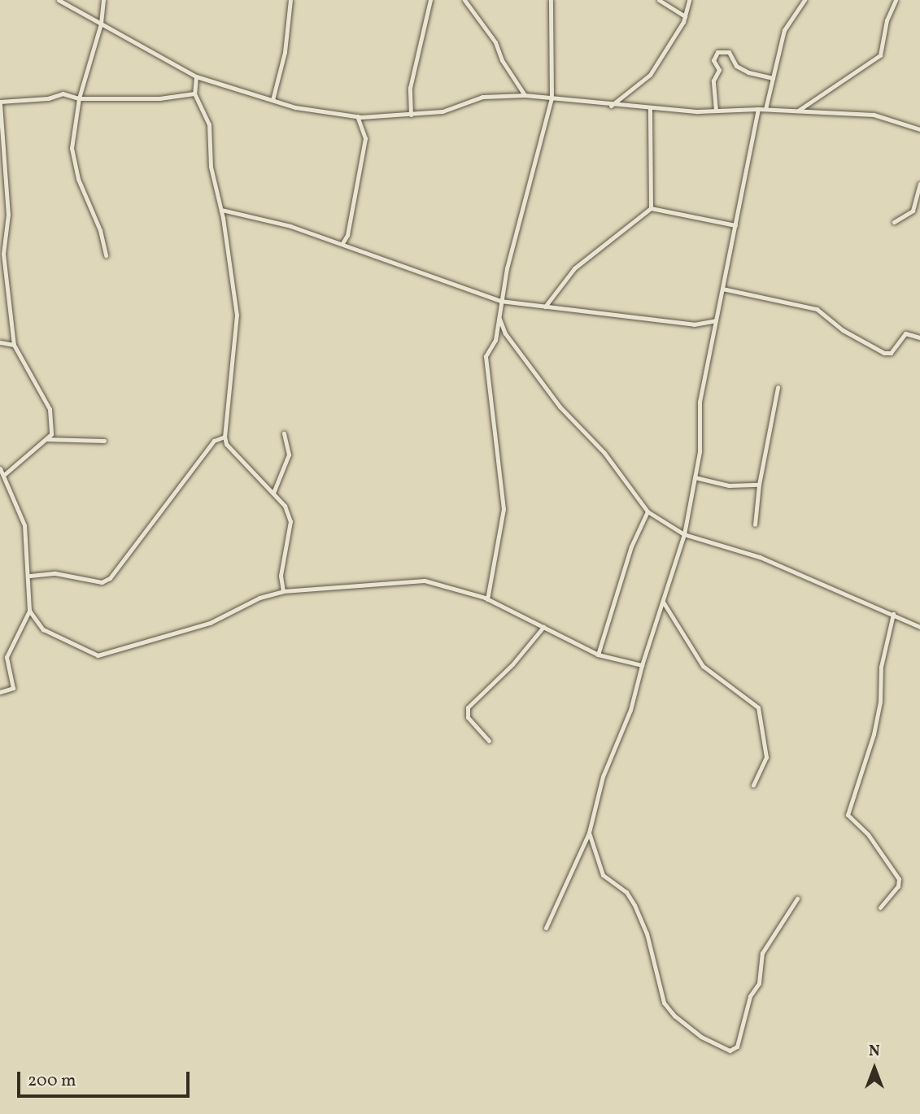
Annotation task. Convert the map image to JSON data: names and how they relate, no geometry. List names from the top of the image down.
{
  "scale_bar": "200 m",
  "north": "top"
}
